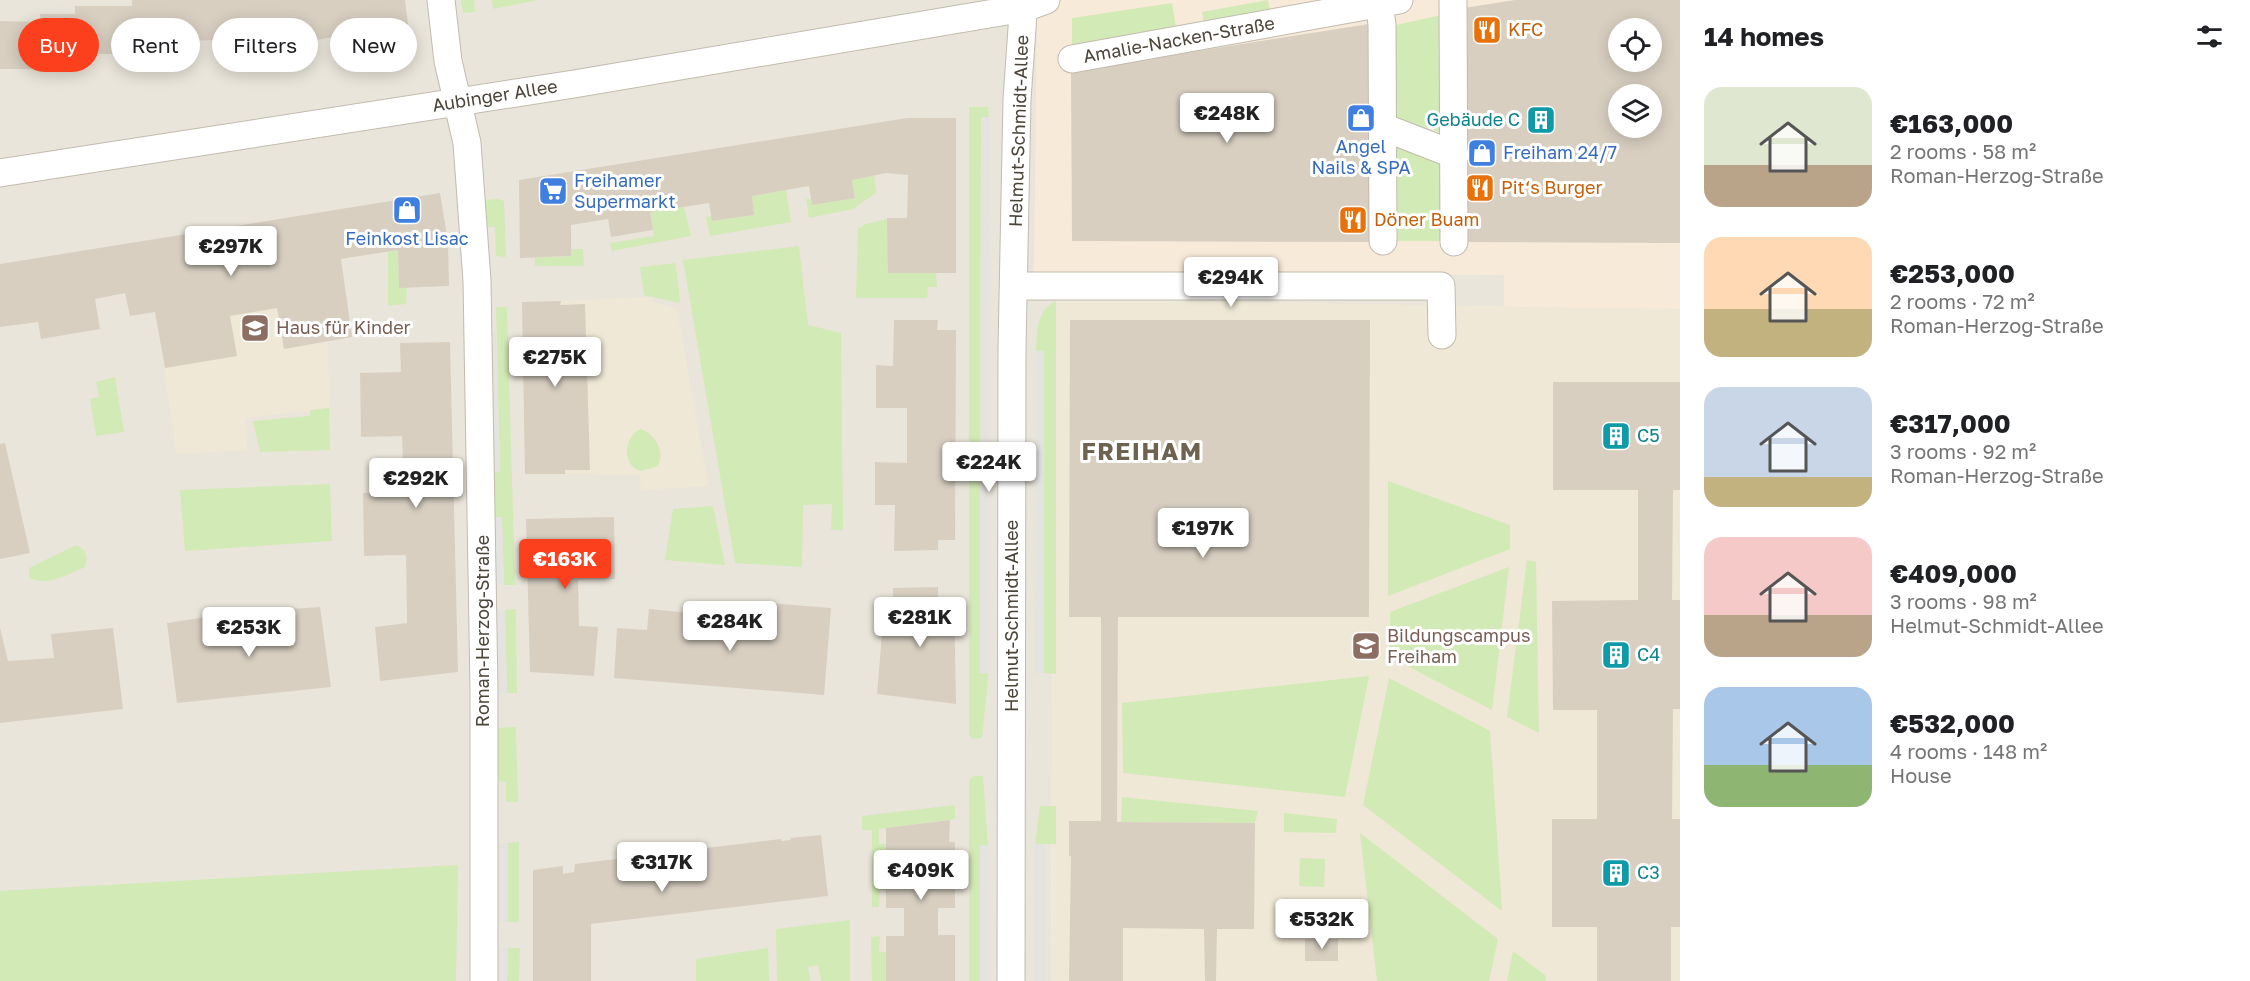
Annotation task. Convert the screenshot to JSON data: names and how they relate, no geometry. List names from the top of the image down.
{
  "streets": {
    "street": [
      "Amalie-Nacken-Straße",
      "Aubinger Allee",
      "Helmut-Schmidt-Allee",
      "Roman-Herzog-Straße"
    ]
  },
  "crossings": [
    ["Aubinger Allee", "Helmut-Schmidt-Allee"],
    ["Aubinger Allee", "Roman-Herzog-Straße"]
  ],
  "districts": ["FREIHAM"],
  "places": {
    "restaurant": ["KFC", "Pit‘s Burger", "Döner Buam"],
    "shop": ["Angel Nails & SPA", "Freiham 24/7", "Feinkost Lisac"],
    "building": [
      "Gebäude C",
      "C5",
      "C4",
      "C3"
    ],
    "supermarket": ["Freihamer Supermarkt"],
    "school or university": ["Haus für Kinder", "Bildungscampus Freiham"]
  },
  "page": {
    "heading": "14 homes",
    "chip": [
      "Buy",
      "Rent",
      "Filters",
      "New"
    ],
    "list": [
      {
        "name": "€163,000",
        "note": "2 rooms · 58 m² · Roman-Herzog-Straße"
      },
      {
        "name": "€253,000",
        "note": "2 rooms · 72 m² · Roman-Herzog-Straße"
      },
      {
        "name": "€317,000",
        "note": "3 rooms · 92 m² · Roman-Herzog-Straße"
      },
      {
        "name": "€409,000",
        "note": "3 rooms · 98 m² · Helmut-Schmidt-Allee"
      },
      {
        "name": "€532,000",
        "note": "4 rooms · 148 m² · House"
      }
    ],
    "price": [
      "€248K",
      "€297K",
      "€294K",
      "€275K",
      "€224K",
      "€292K",
      "€197K",
      "€163K",
      "€281K",
      "€284K",
      "€253K",
      "€317K",
      "€409K",
      "€532K"
    ]
  }
}
